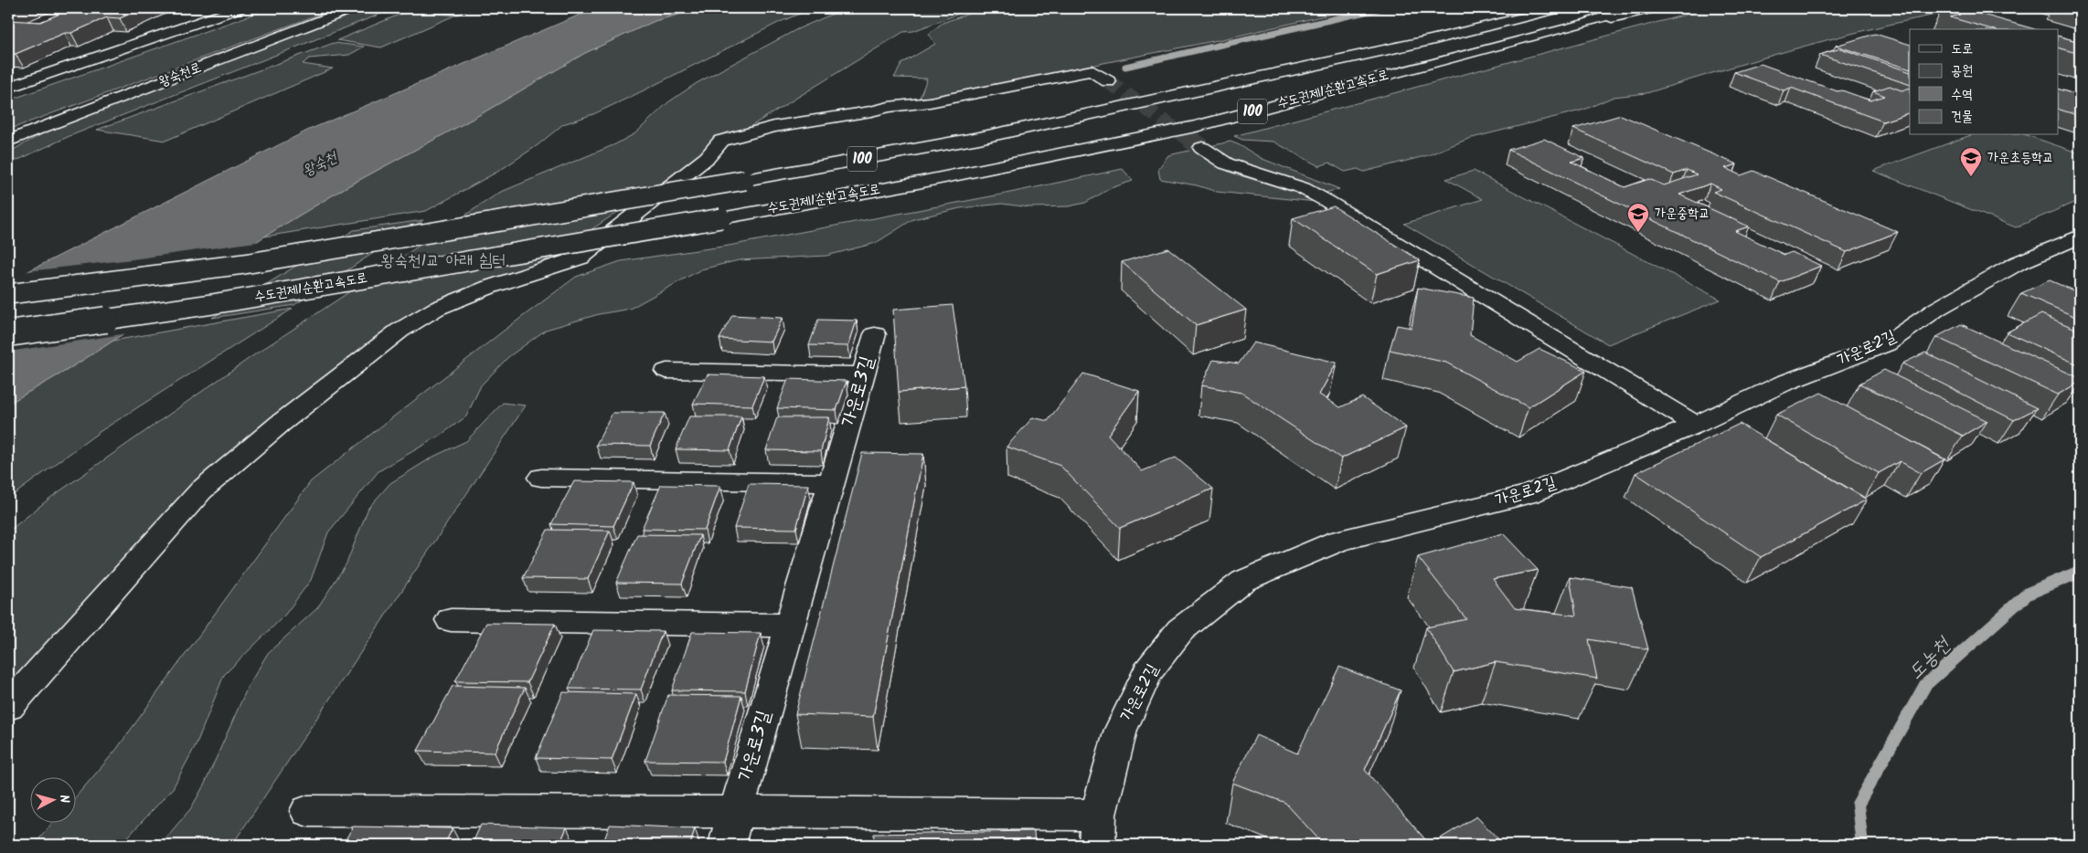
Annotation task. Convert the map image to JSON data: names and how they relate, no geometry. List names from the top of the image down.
{
  "streets": {
    "main road": [
      "왕숙천로",
      "수도권제1순환고속도로",
      "100",
      "가운로2길",
      "가운로3길"
    ]
  },
  "water": ["왕숙천", "도농천"],
  "parks": ["왕숙천1교 아래 쉼터"],
  "places": {
    "school or university": ["가운초등학교", "가운중학교"]
  },
  "legend": [
    "도로",
    "공원",
    "수역",
    "건물"
  ],
  "north": "right"
}
